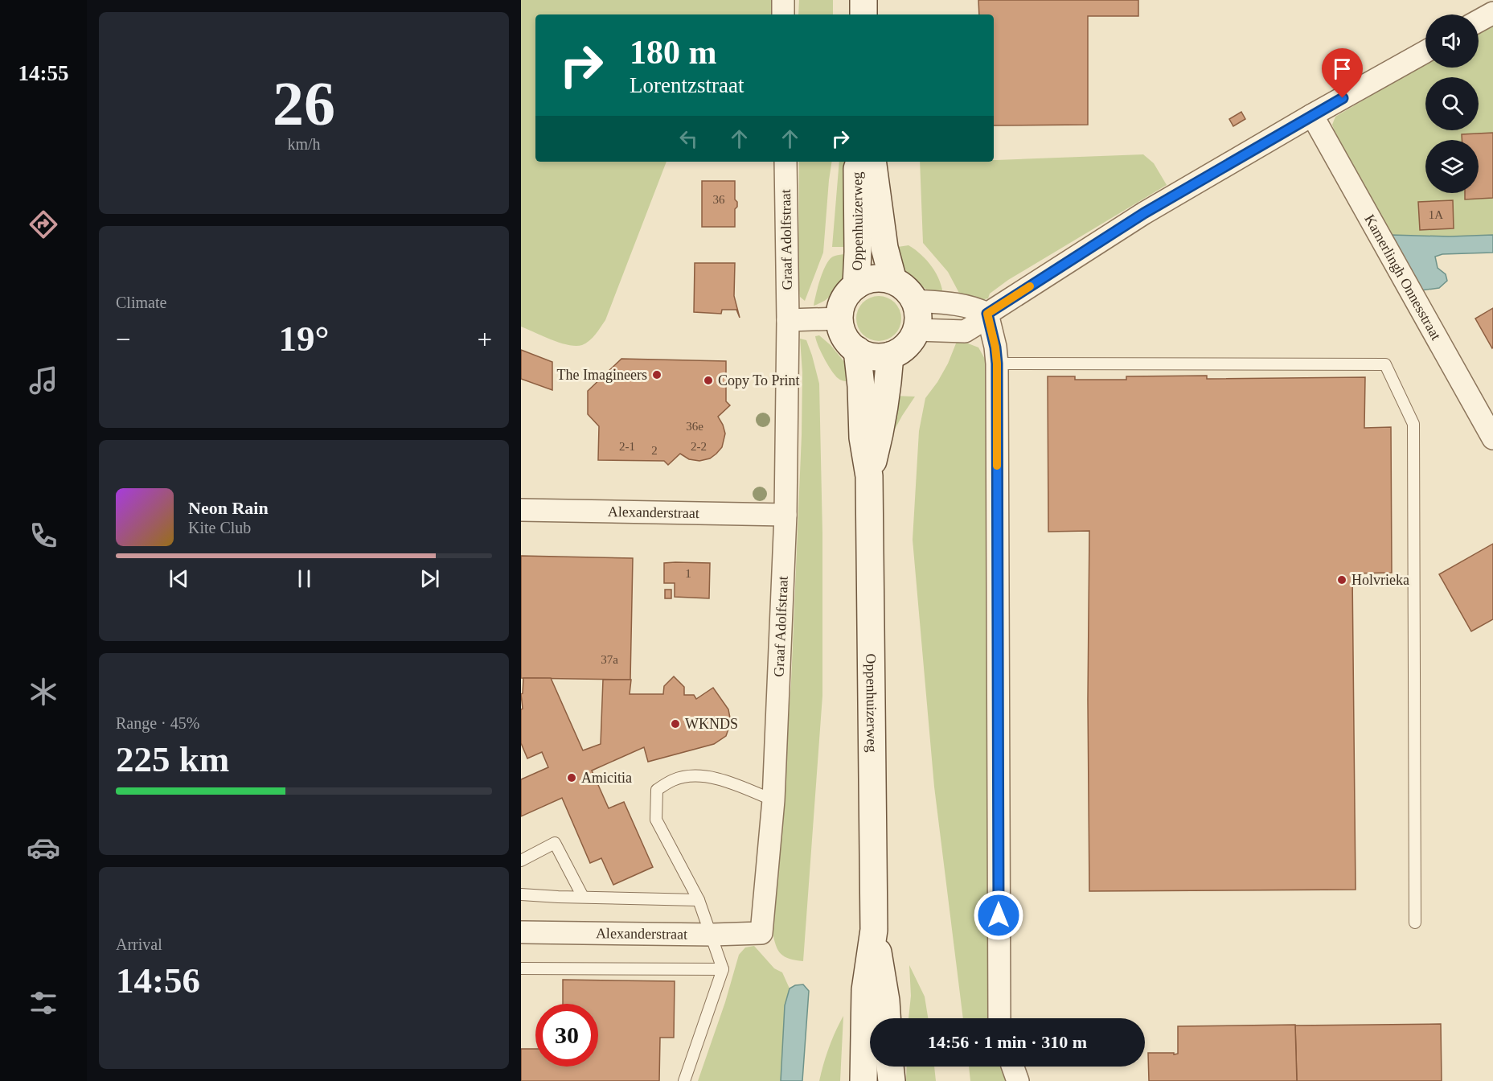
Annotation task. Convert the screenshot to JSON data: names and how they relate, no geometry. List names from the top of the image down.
{
  "streets": {
    "main road": ["Oppenhuizerweg"],
    "street": ["Graaf Adolfstraat", "Kamerlingh Onnesstraat", "Alexanderstraat"]
  },
  "crossings": [
    ["Graaf Adolfstraat", "Alexanderstraat"]
  ],
  "places": [
    "The Imagineers",
    "Copy To Print",
    "Holvrieka",
    "WKNDS",
    "Amicitia"
  ],
  "house_numbers": [
    "36",
    "1A",
    "36e",
    "2-1",
    "2-2",
    "2",
    "1",
    "37a"
  ],
  "page": {
    "tabs": "14:55",
    "tile": [
      ["26", "km/h"],
      "Climate",
      ["Range · 45%", "225 km"],
      ["Arrival", "14:56"]
    ],
    "turn": ["180 m", "Lorentzstraat"],
    "heat": ["−", "19°", "+"],
    "song": ["Neon Rain", "Kite Club"],
    "limit": "30",
    "trip": "14:56 · 1 min · 310 m"
  }
}
